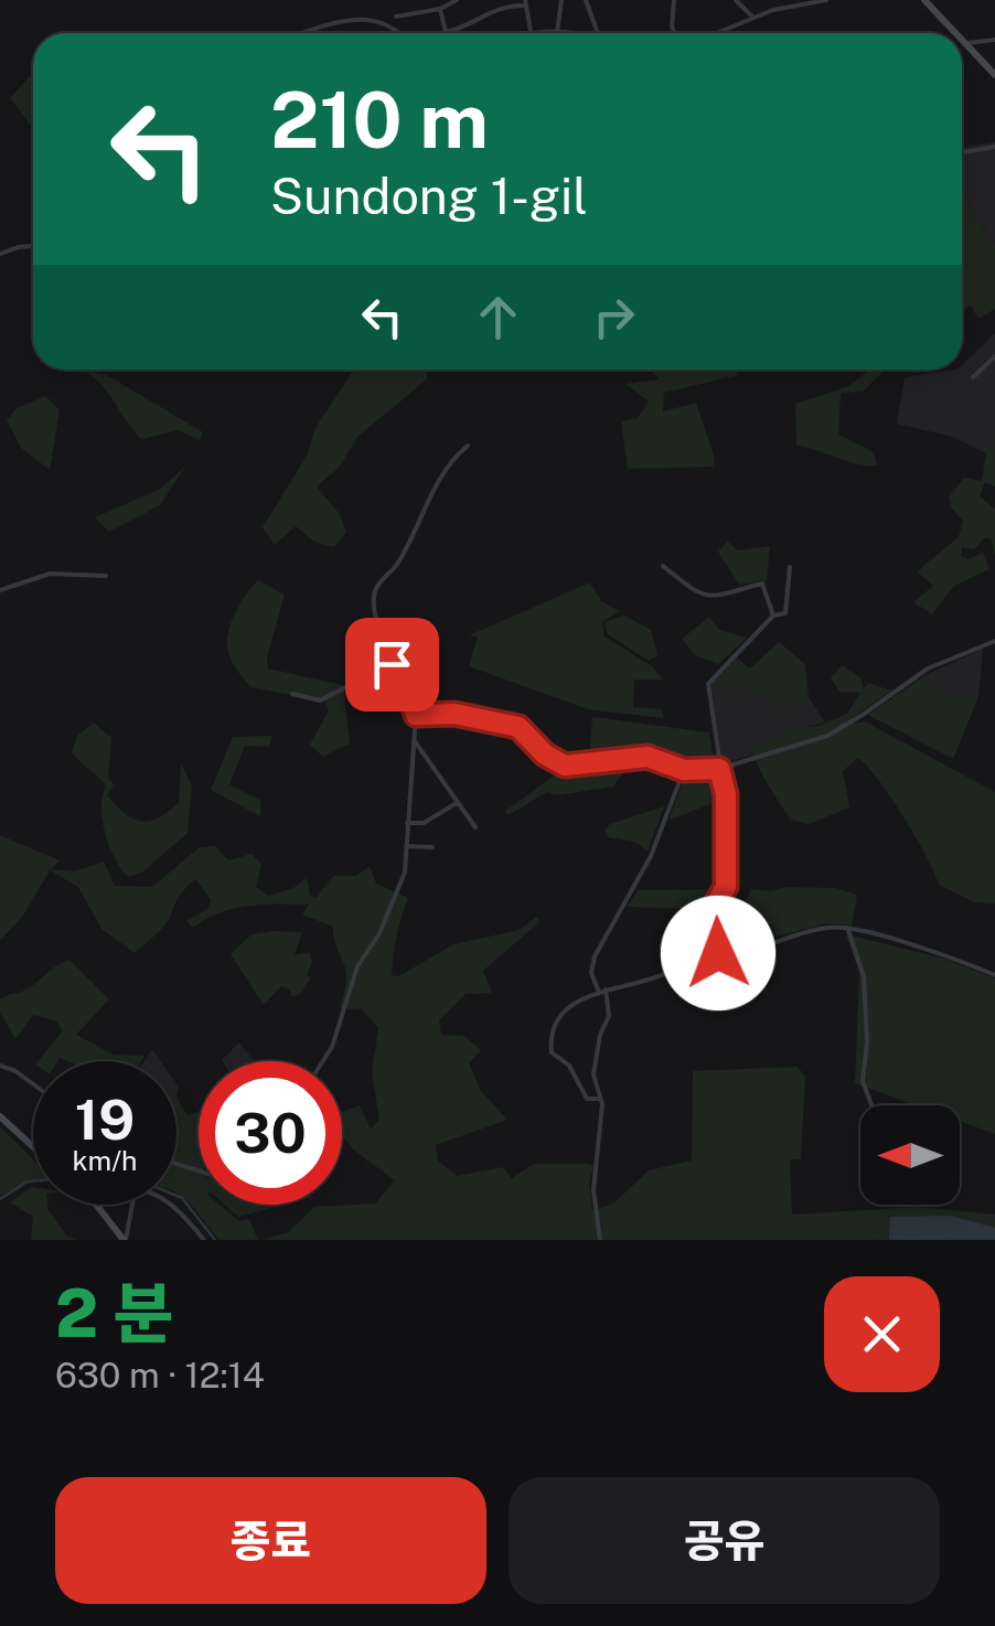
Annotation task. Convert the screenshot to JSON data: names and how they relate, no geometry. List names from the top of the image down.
{
  "north": "left",
  "page": {
    "turn": ["210 m", "Sundong 1-gil"],
    "speed": "19 km/h",
    "limit": "30",
    "heading": ["2 분", "630 m · 12:14"],
    "buttons": ["종료", "공유"]
  }
}
